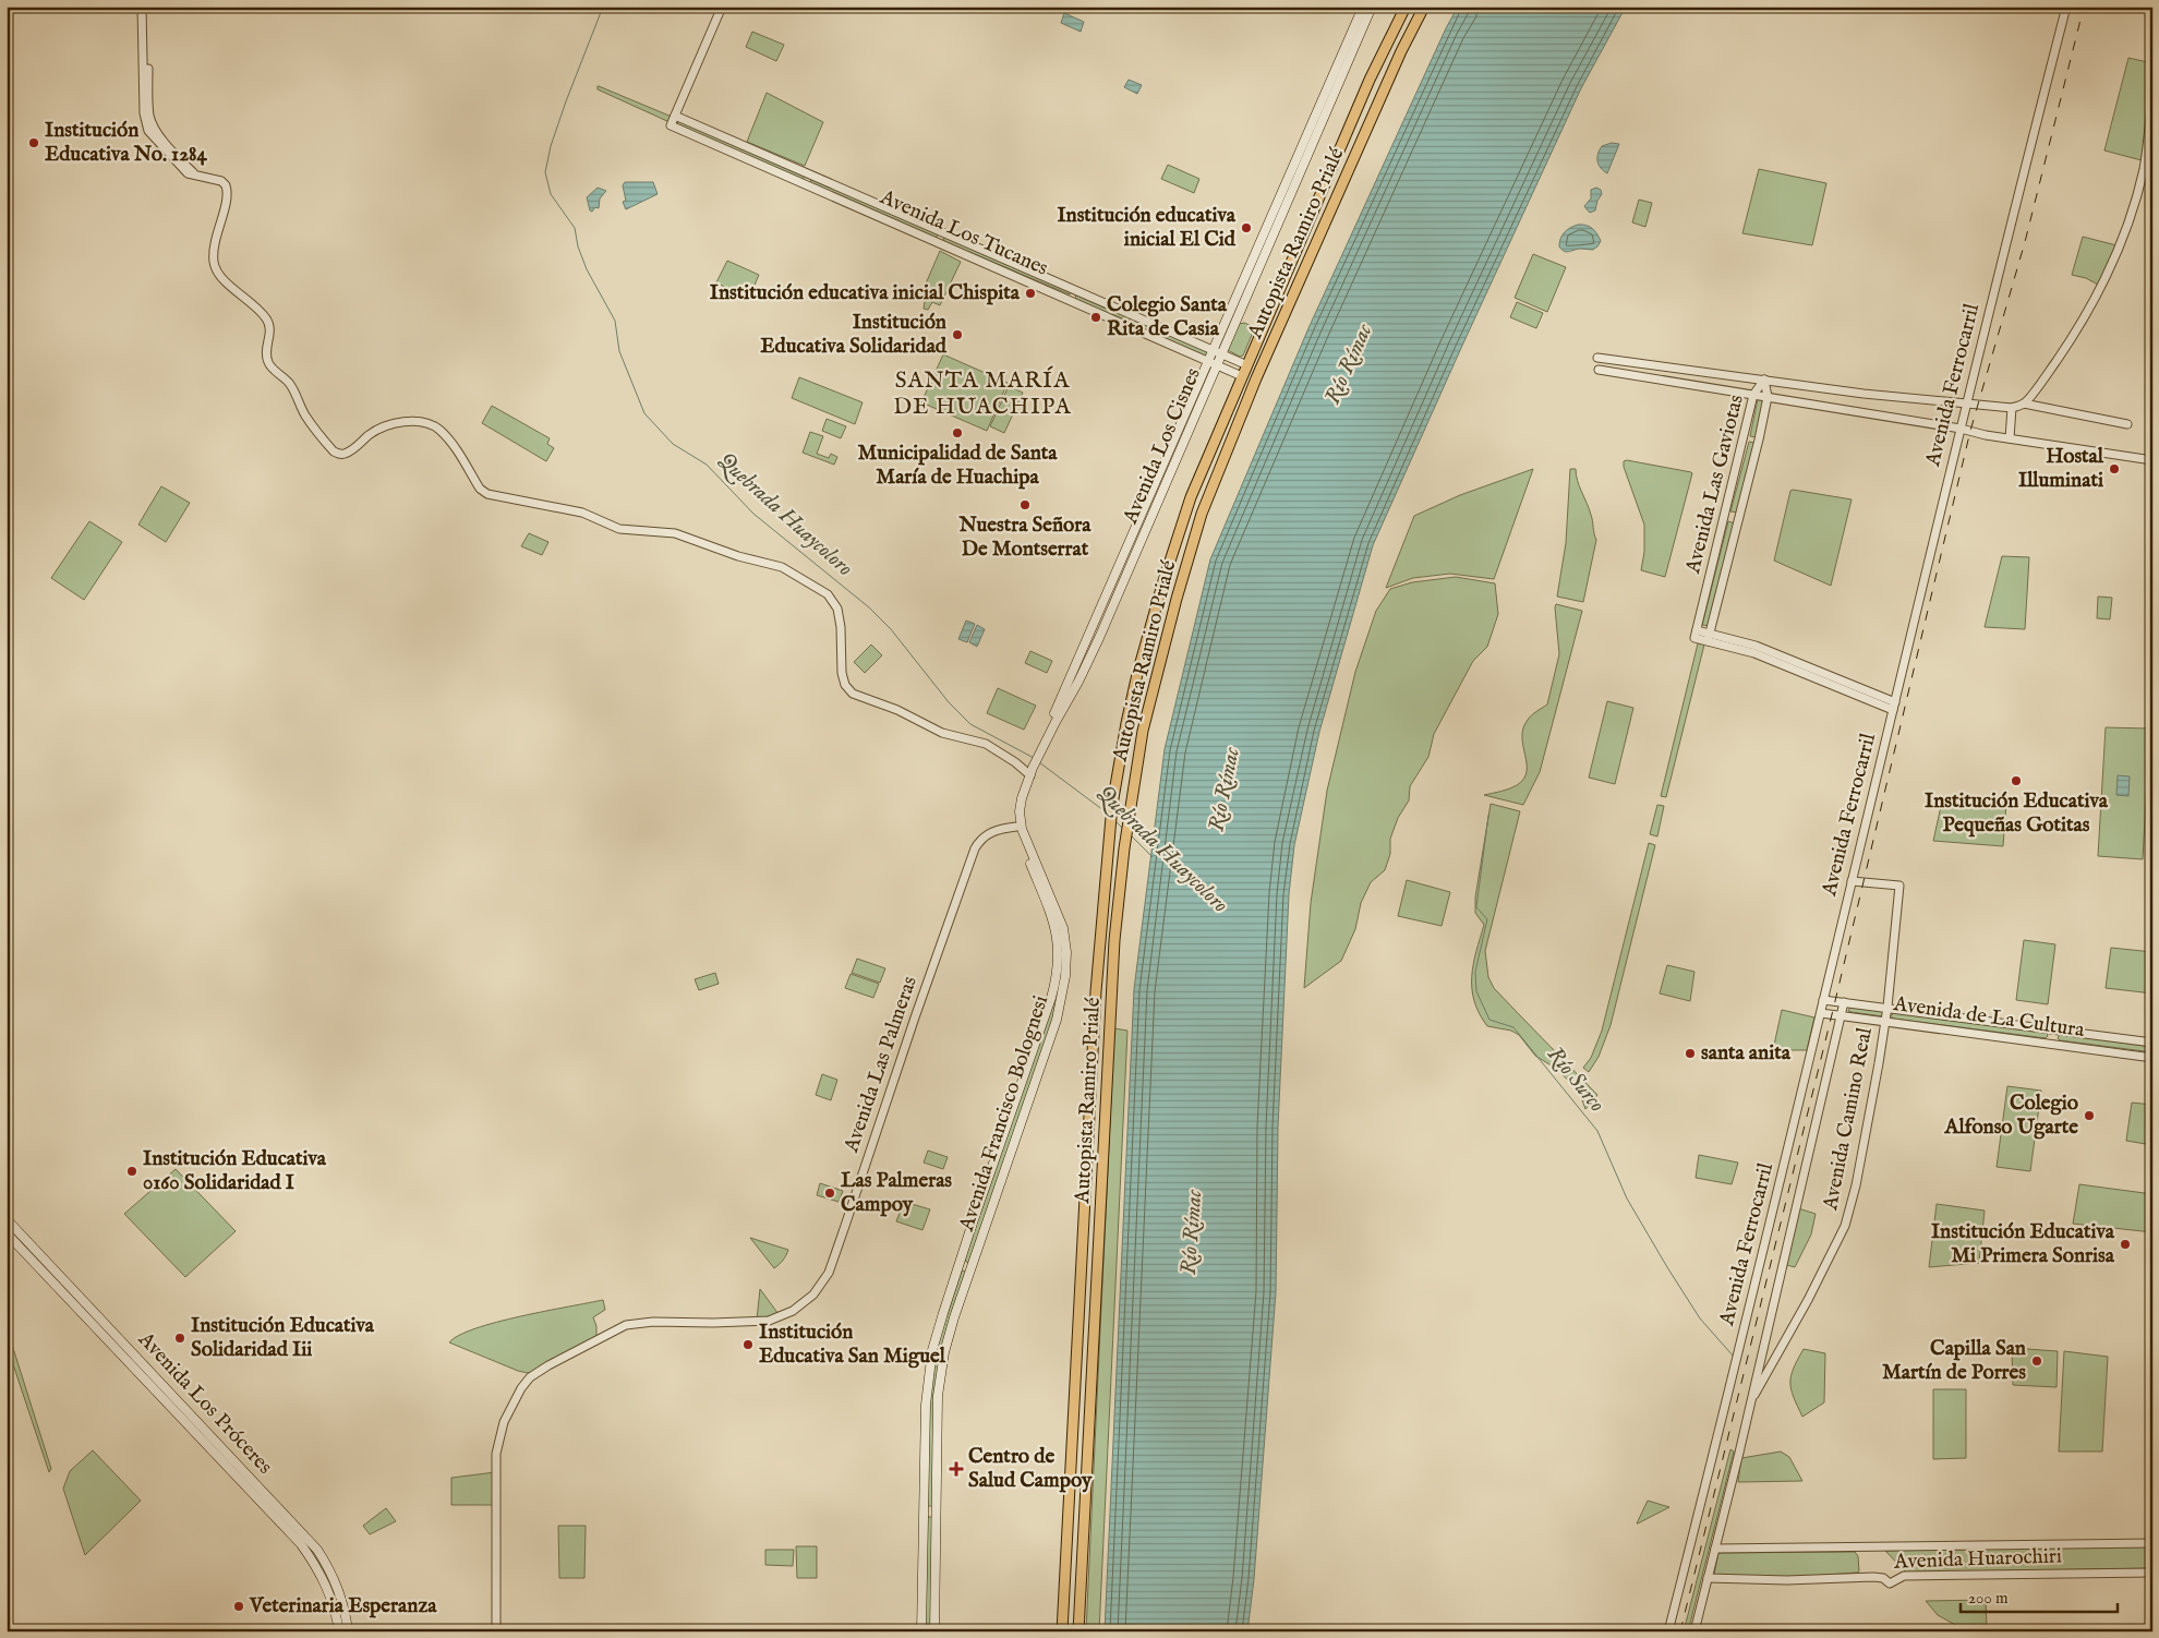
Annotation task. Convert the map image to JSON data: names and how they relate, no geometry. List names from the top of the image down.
{
  "streets": {
    "highway": ["Autopista Ramiro Prialé"],
    "main road": ["Avenida Los Cisnes", "Avenida Francisco Bolognesi", "Avenida Los Próceres"],
    "street": [
      "Avenida Los Tucanes",
      "Avenida Ferrocarril",
      "Avenida Las Gaviotas",
      "Avenida de La Cultura",
      "Avenida Las Palmeras",
      "Avenida Camino Real",
      "Avenida Huarochiri"
    ]
  },
  "crossings": [
    ["Avenida Los Tucanes", "Autopista Ramiro Prialé"],
    ["Avenida Los Tucanes", "Avenida Los Cisnes"],
    ["Avenida Ferrocarril", "Avenida de La Cultura"],
    ["Avenida Ferrocarril", "Avenida Camino Real"],
    ["Avenida Ferrocarril", "Avenida Huarochiri"],
    ["Avenida de La Cultura", "Avenida Camino Real"],
    ["Avenida Las Palmeras", "Avenida Francisco Bolognesi"]
  ],
  "districts": ["SANTA MARÍA DE HUACHIPA"],
  "water": ["Río Rímac", "Quebrada Huaycoloro", "Río Surco"],
  "places": {
    "other": [
      "Institución Educativa No. 1284",
      "Institución educativa inicial El Cid",
      "Institución educativa inicial Chispita",
      "Colegio Santa Rita de Casia",
      "Institución Educativa Solidaridad",
      "Municipalidad de Santa María de Huachipa",
      "Hostal Illuminati",
      "Nuestra Señora De Montserrat",
      "Institución Educativa Pequeñas Gotitas",
      "santa anita",
      "Colegio Alfonso Ugarte",
      "Institución Educativa 0160 Solidaridad I",
      "Las Palmeras Campoy",
      "Institución Educativa Mi Primera Sonrisa",
      "Institución Educativa Solidaridad Iii",
      "Institución Educativa San Miguel",
      "Capilla San Martín de Porres",
      "Veterinaria Esperanza"
    ],
    "health": ["Centro de Salud Campoy"]
  },
  "scale_bar": "200 m"
}
